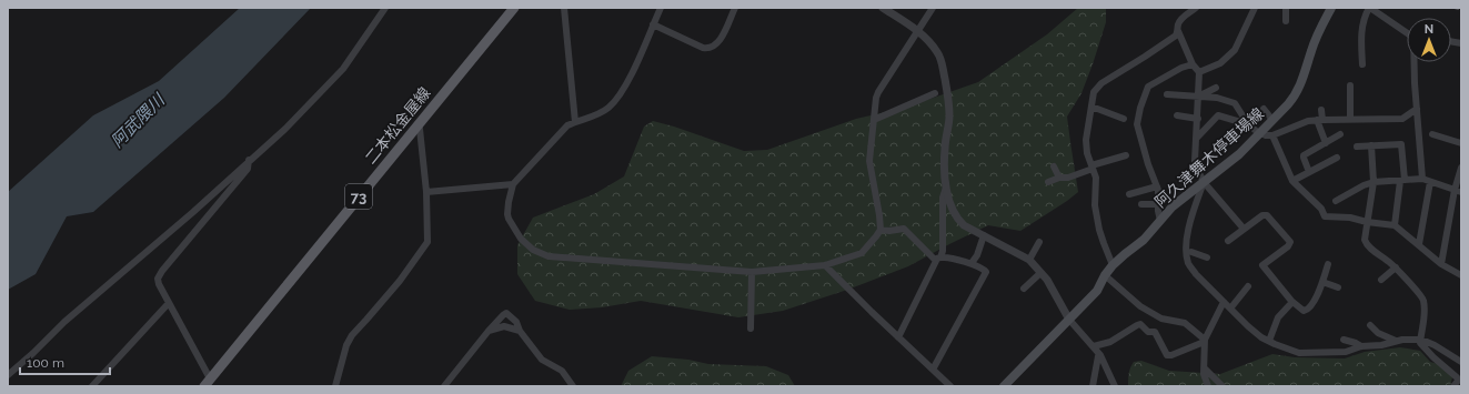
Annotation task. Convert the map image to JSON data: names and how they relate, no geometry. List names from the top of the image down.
{
  "streets": {
    "main road": ["二本松金屋線", "阿久津舞木停車場線", "73"]
  },
  "water": ["阿武隈川"],
  "scale_bar": "100 m",
  "north": "top"
}
